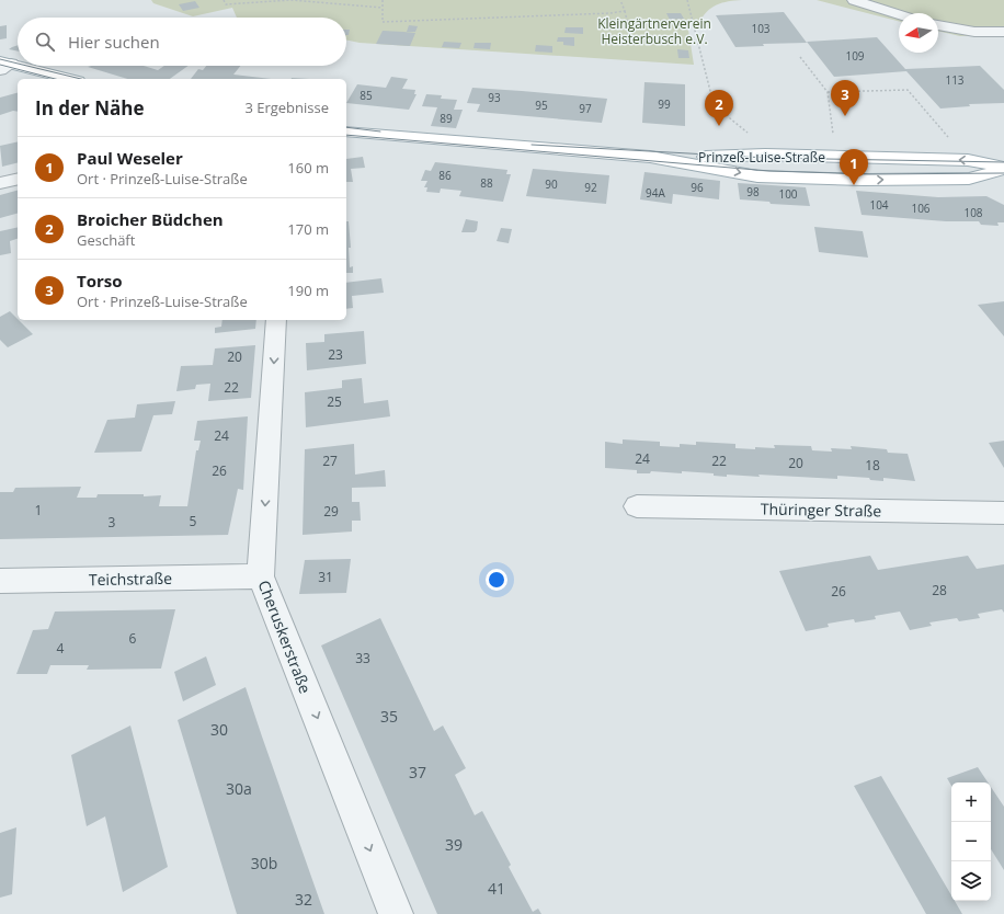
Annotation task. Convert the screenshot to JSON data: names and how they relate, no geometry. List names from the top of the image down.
{
  "streets": {
    "main road": ["Prinzeß-Luise-Straße"],
    "street": ["Thüringer Straße", "Teichstraße", "Cheruskerstraße"]
  },
  "crossings": [
    ["Teichstraße", "Cheruskerstraße"]
  ],
  "one_way": ["Cheruskerstraße"],
  "parks": ["Kleingärtnerverein Heisterbusch e.V."],
  "house_numbers": [
    "103",
    "109",
    "113",
    "85",
    "93",
    "99",
    "95",
    "97",
    "89",
    "86",
    "88",
    "90",
    "92",
    "96",
    "98",
    "94A",
    "100",
    "104",
    "106",
    "108",
    "23",
    "20",
    "22",
    "25",
    "24",
    "24",
    "27",
    "22",
    "20",
    "18",
    "26",
    "1",
    "29",
    "5",
    "3",
    "31",
    "28",
    "26",
    "6",
    "4",
    "33",
    "35",
    "30",
    "37",
    "30a",
    "39",
    "30b",
    "41",
    "32"
  ],
  "north": "left",
  "page": {
    "search": "Hier suchen",
    "heading": ["In der Nähe", "3 Ergebnisse"],
    "pins": ["3", "2", "1"],
    "list": [
      {
        "mark": "1",
        "name": "Paul Weseler",
        "note": "Ort · Prinzeß-Luise-Straße",
        "value": "160 m"
      },
      {
        "mark": "2",
        "name": "Broicher Büdchen",
        "note": "Geschäft",
        "value": "170 m"
      },
      {
        "mark": "3",
        "name": "Torso",
        "note": "Ort · Prinzeß-Luise-Straße",
        "value": "190 m"
      }
    ],
    "map_buttons": ["+", "−"]
  }
}
